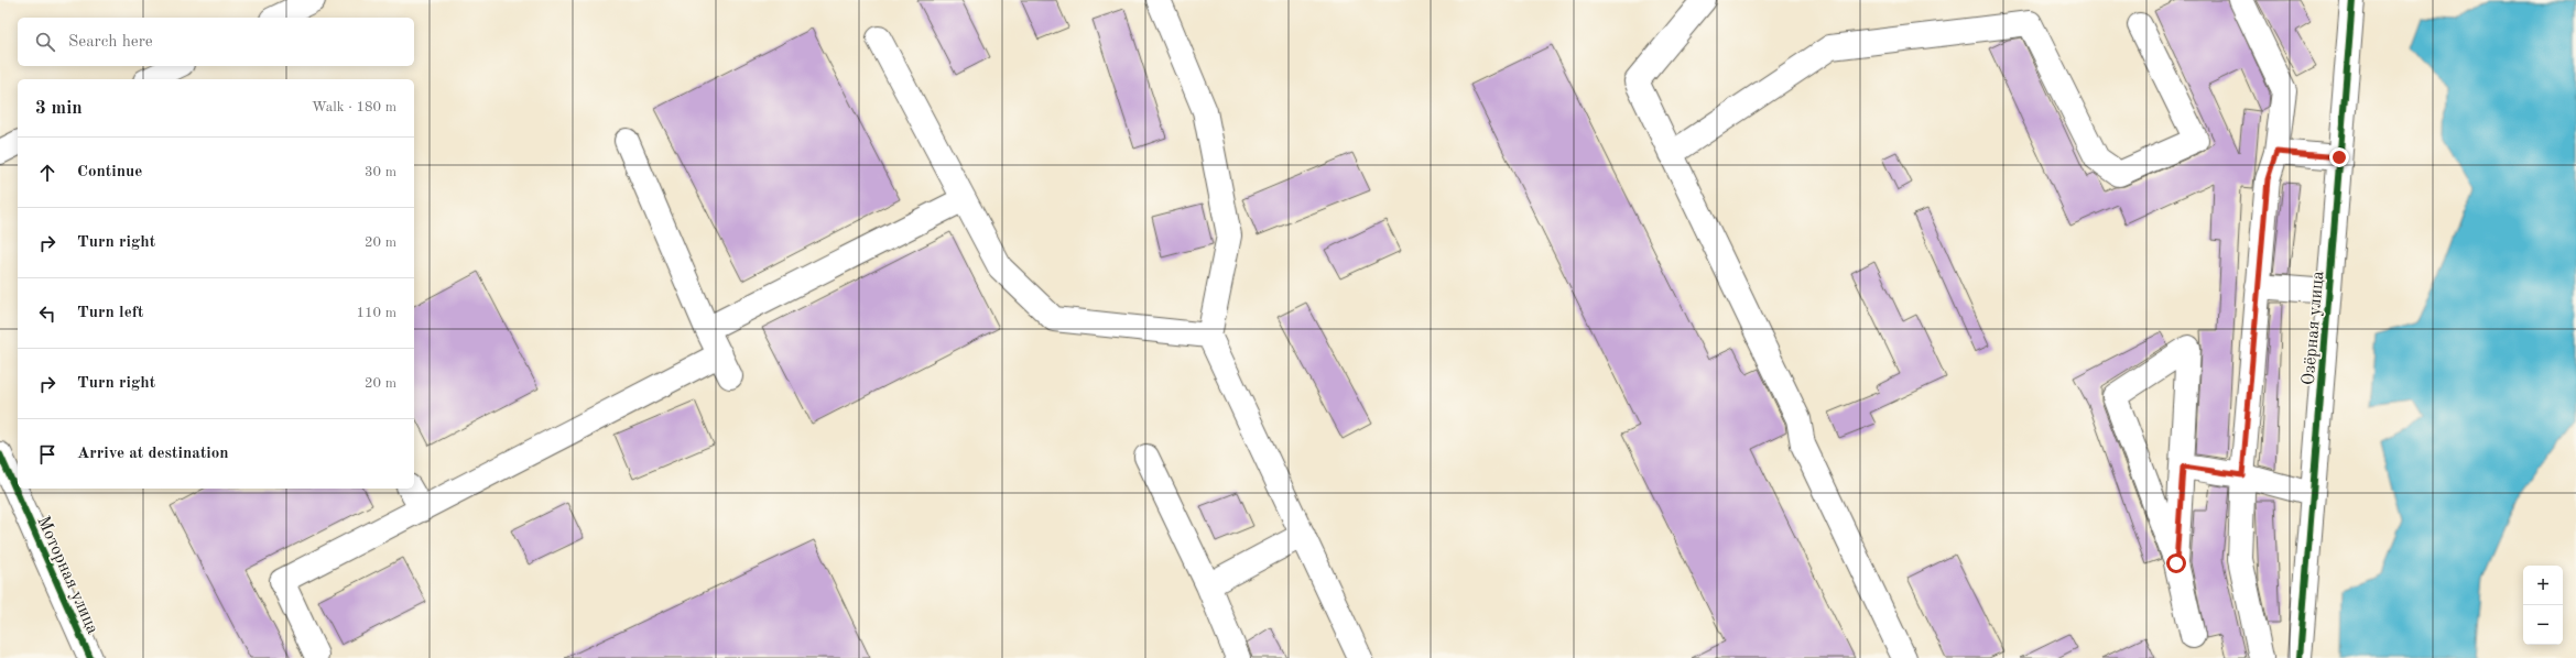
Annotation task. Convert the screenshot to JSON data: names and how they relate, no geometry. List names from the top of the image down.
{
  "streets": {
    "street": ["Озёрная улица", "Моторная улица"]
  },
  "page": {
    "search": "Search here",
    "heading": ["3 min", "Walk · 180 m"],
    "list": [
      ["Continue", "30 m"],
      ["Turn right", "20 m"],
      ["Turn left", "110 m"],
      ["Turn right", "20 m"],
      "Arrive at destination"
    ],
    "map_buttons": ["+", "−"]
  }
}
